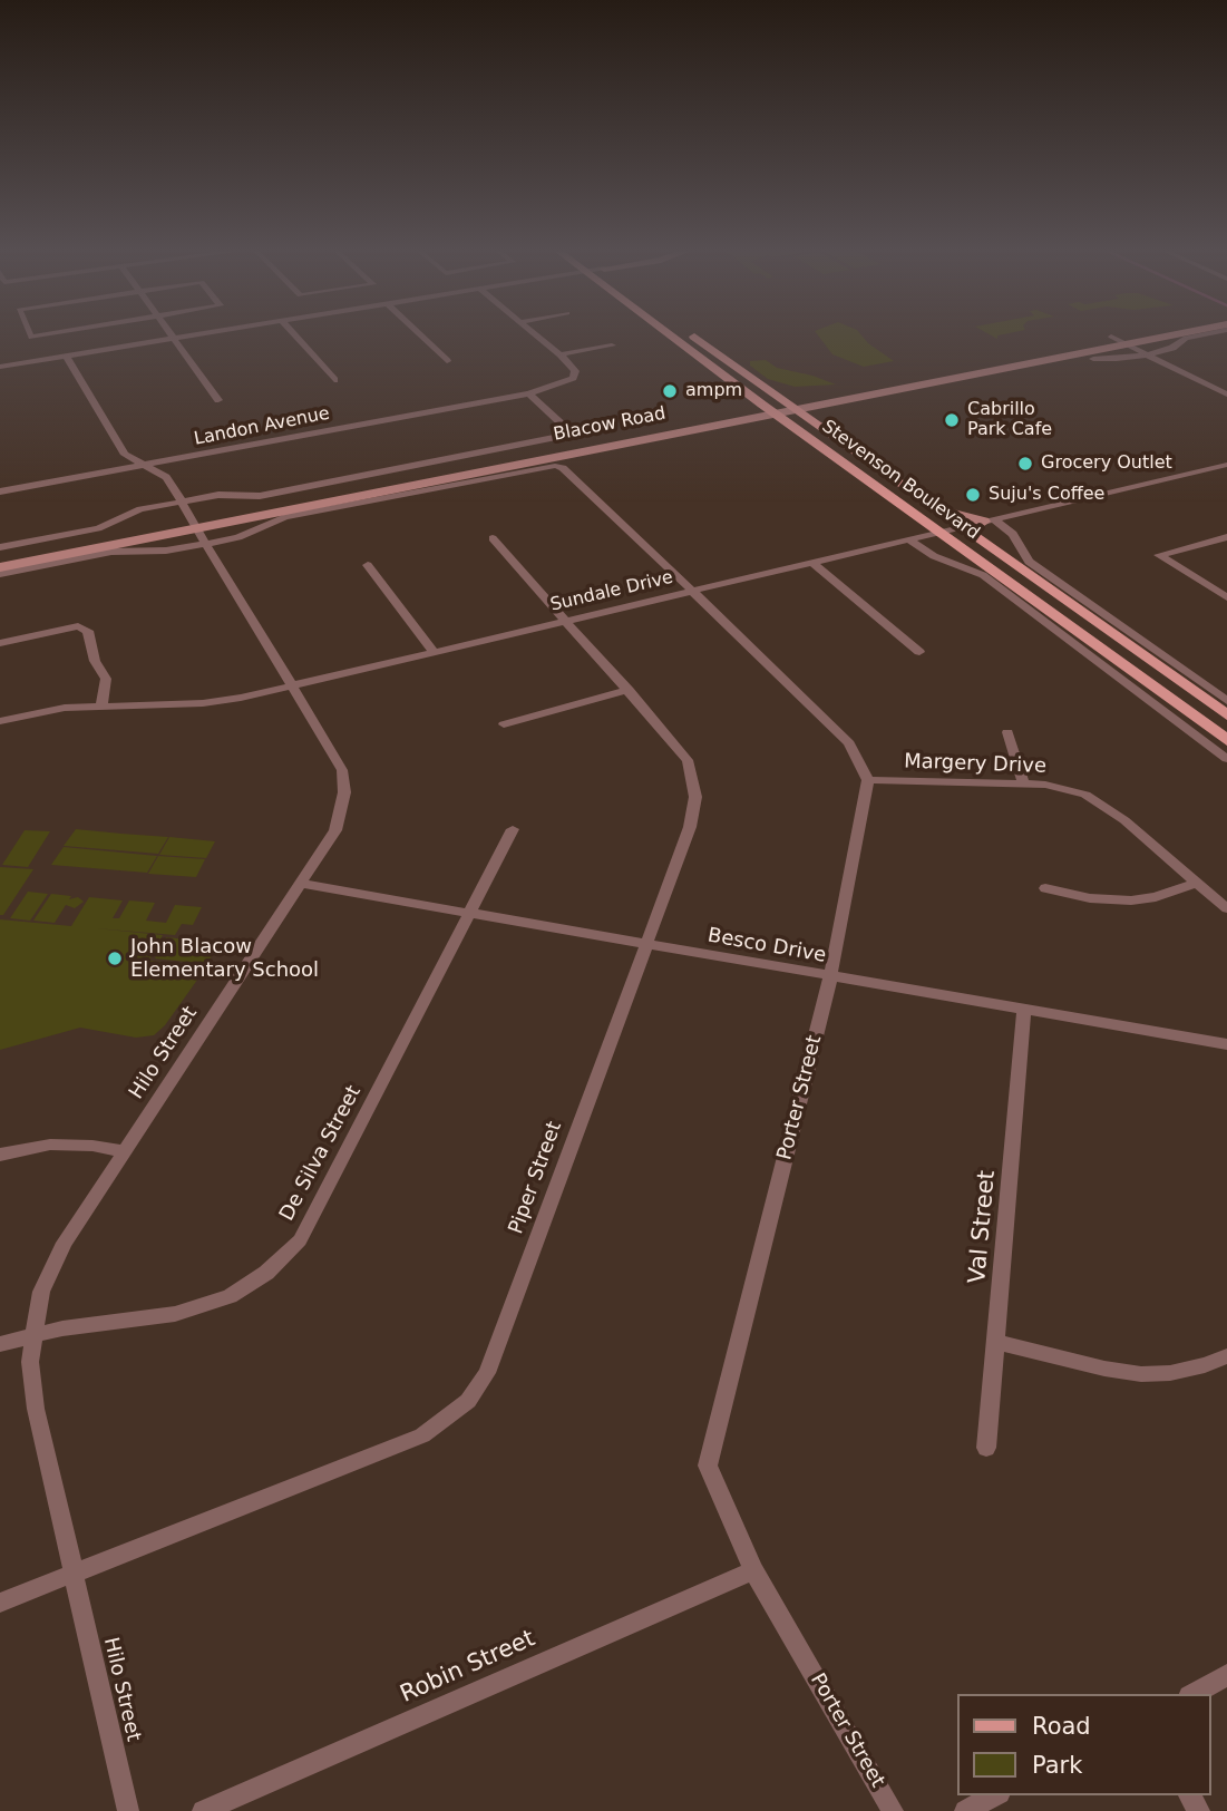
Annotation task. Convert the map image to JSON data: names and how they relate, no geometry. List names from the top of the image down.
{
  "streets": {
    "main road": ["Blacow Road", "Stevenson Boulevard"],
    "street": [
      "Landon Avenue",
      "Sundale Drive",
      "Margery Drive",
      "Besco Drive",
      "Hilo Street",
      "Porter Street",
      "De Silva Street",
      "Piper Street",
      "Val Street",
      "Robin Street"
    ]
  },
  "crossings": [
    ["Blacow Road", "Landon Avenue"],
    ["Blacow Road", "Stevenson Boulevard"],
    ["Blacow Road", "Sundale Drive"],
    ["Blacow Road", "Hilo Street"],
    ["Landon Avenue", "Hilo Street"],
    ["Stevenson Boulevard", "Sundale Drive"],
    ["Sundale Drive", "Hilo Street"],
    ["Sundale Drive", "Piper Street"],
    ["Margery Drive", "Porter Street"],
    ["Besco Drive", "Hilo Street"],
    ["Besco Drive", "Porter Street"],
    ["Besco Drive", "De Silva Street"],
    ["Besco Drive", "Piper Street"],
    ["Besco Drive", "Val Street"],
    ["Hilo Street", "De Silva Street"],
    ["Hilo Street", "Piper Street"],
    ["Porter Street", "Robin Street"]
  ],
  "places": [
    "ampm",
    "Cabrillo Park Cafe",
    "Grocery Outlet",
    "Suju's Coffee",
    "John Blacow Elementary School"
  ],
  "legend": ["Road", "Park"]
}
